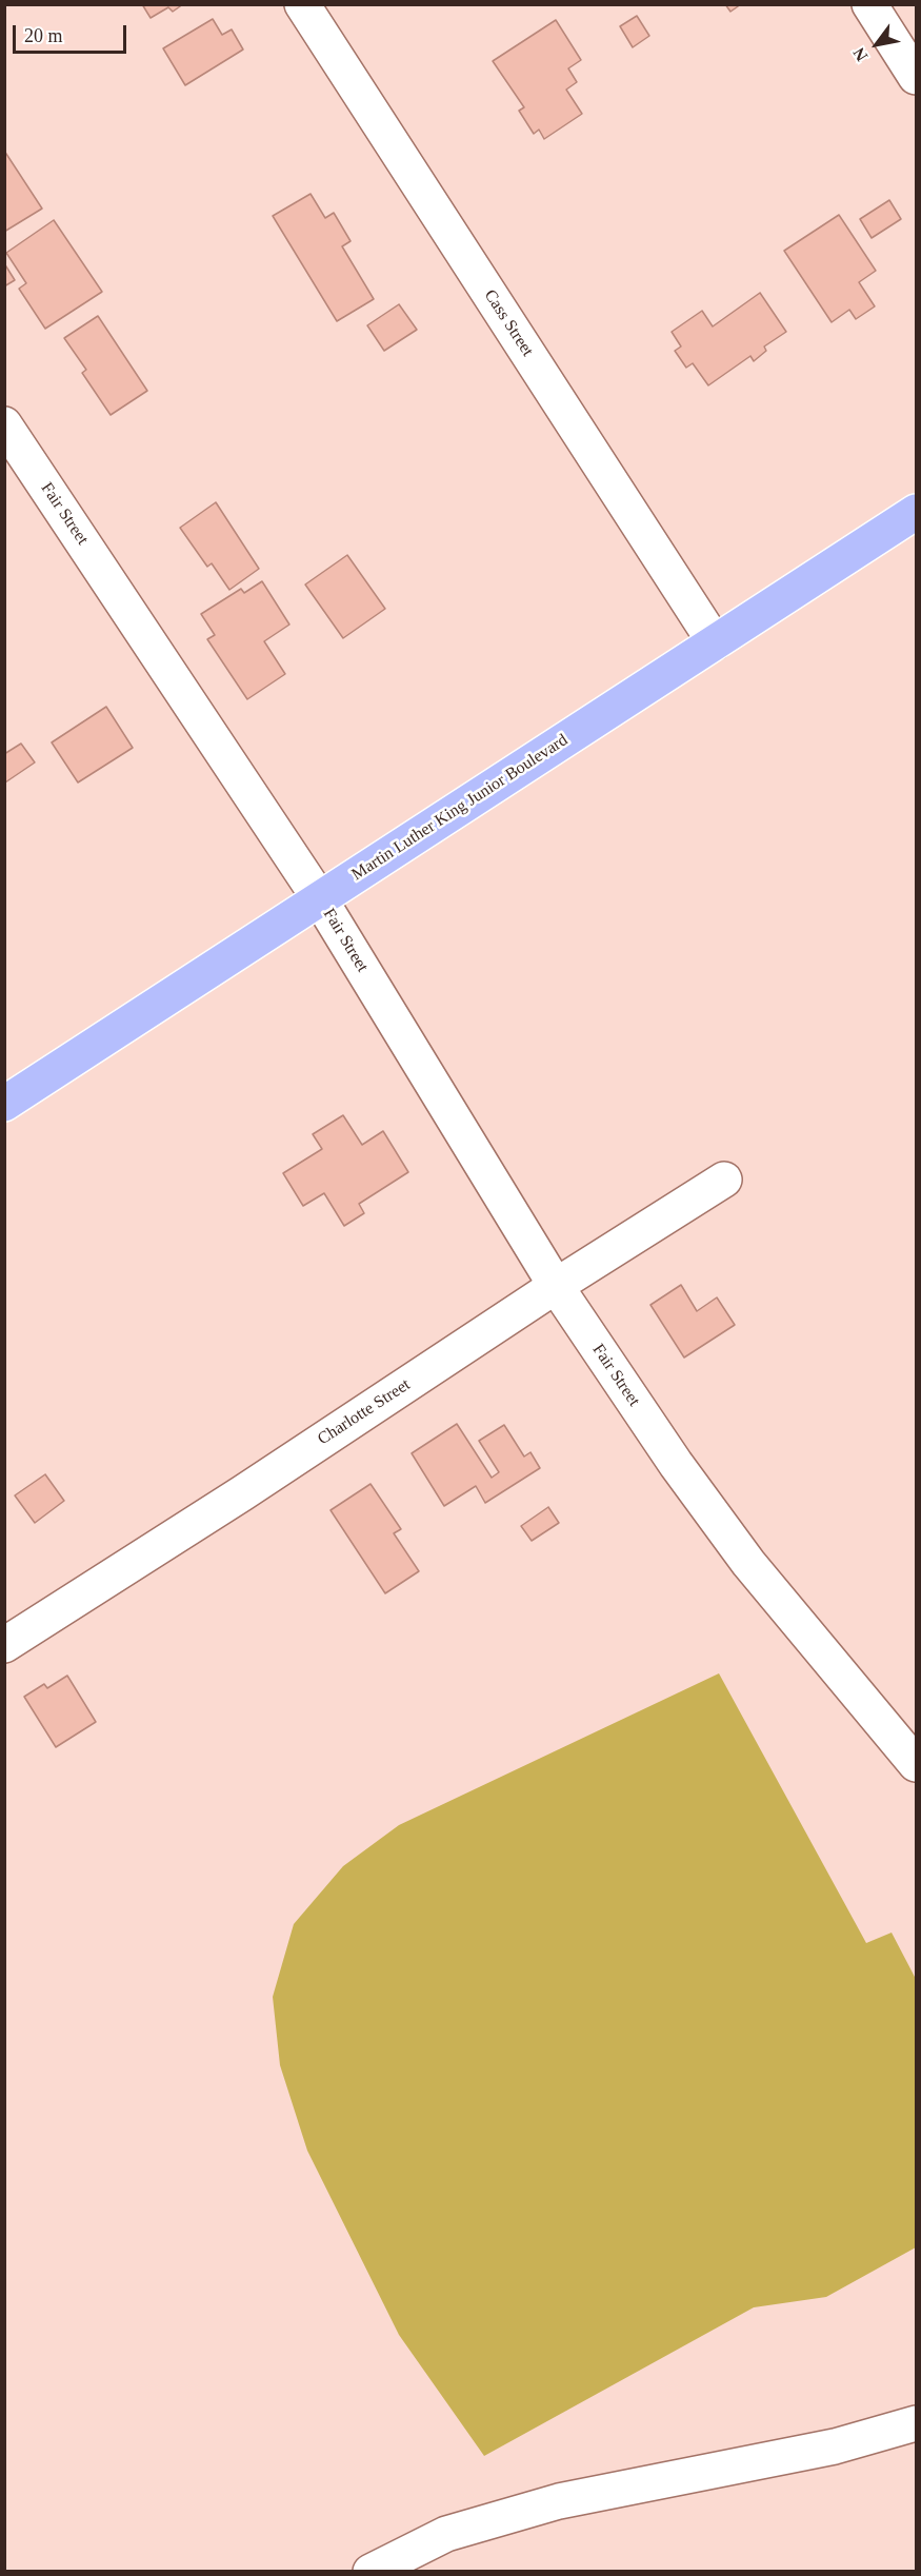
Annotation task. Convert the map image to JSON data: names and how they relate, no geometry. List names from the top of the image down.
{
  "streets": {
    "main road": ["Martin Luther King Junior Boulevard"],
    "street": ["Cass Street", "Fair Street", "Charlotte Street"]
  },
  "crossings": [
    ["Cass Street", "Martin Luther King Junior Boulevard"],
    ["Fair Street", "Martin Luther King Junior Boulevard"],
    ["Fair Street", "Charlotte Street"]
  ],
  "scale_bar": "20 m",
  "north": "bottom left"
}
